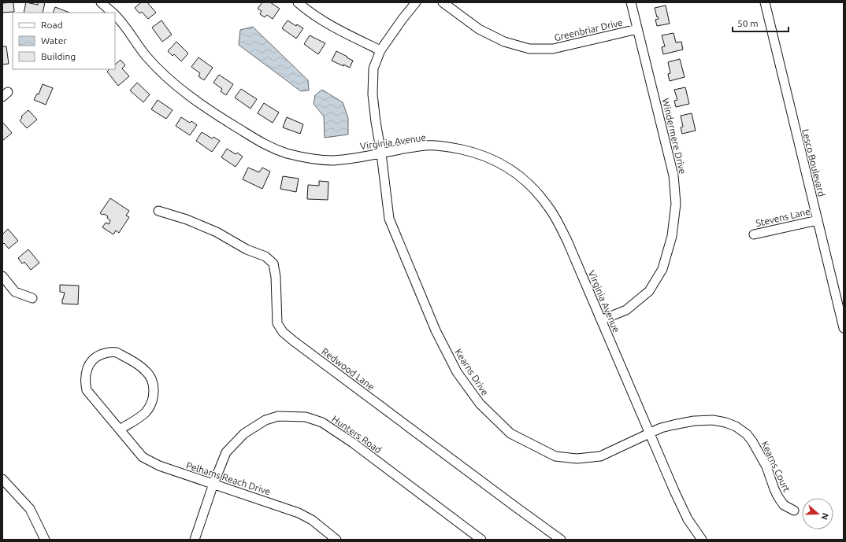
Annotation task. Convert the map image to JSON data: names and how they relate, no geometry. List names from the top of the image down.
{
  "streets": {
    "street": [
      "Greenbriar Drive",
      "Windermere Drive",
      "Virginia Avenue",
      "Lesco Boulevard",
      "Stevens Lane",
      "Redwood Lane",
      "Kearns Drive",
      "Hunters Road",
      "Kearns Court",
      "Pelhams Reach Drive"
    ]
  },
  "crossings": [
    ["Greenbriar Drive", "Windermere Drive"],
    ["Windermere Drive", "Virginia Avenue"],
    ["Virginia Avenue", "Kearns Drive"],
    ["Virginia Avenue", "Kearns Court"],
    ["Lesco Boulevard", "Stevens Lane"],
    ["Kearns Drive", "Kearns Court"],
    ["Hunters Road", "Pelhams Reach Drive"]
  ],
  "legend": ["Road", "Water", "Building"],
  "scale_bar": "50 m",
  "north": "right"
}
